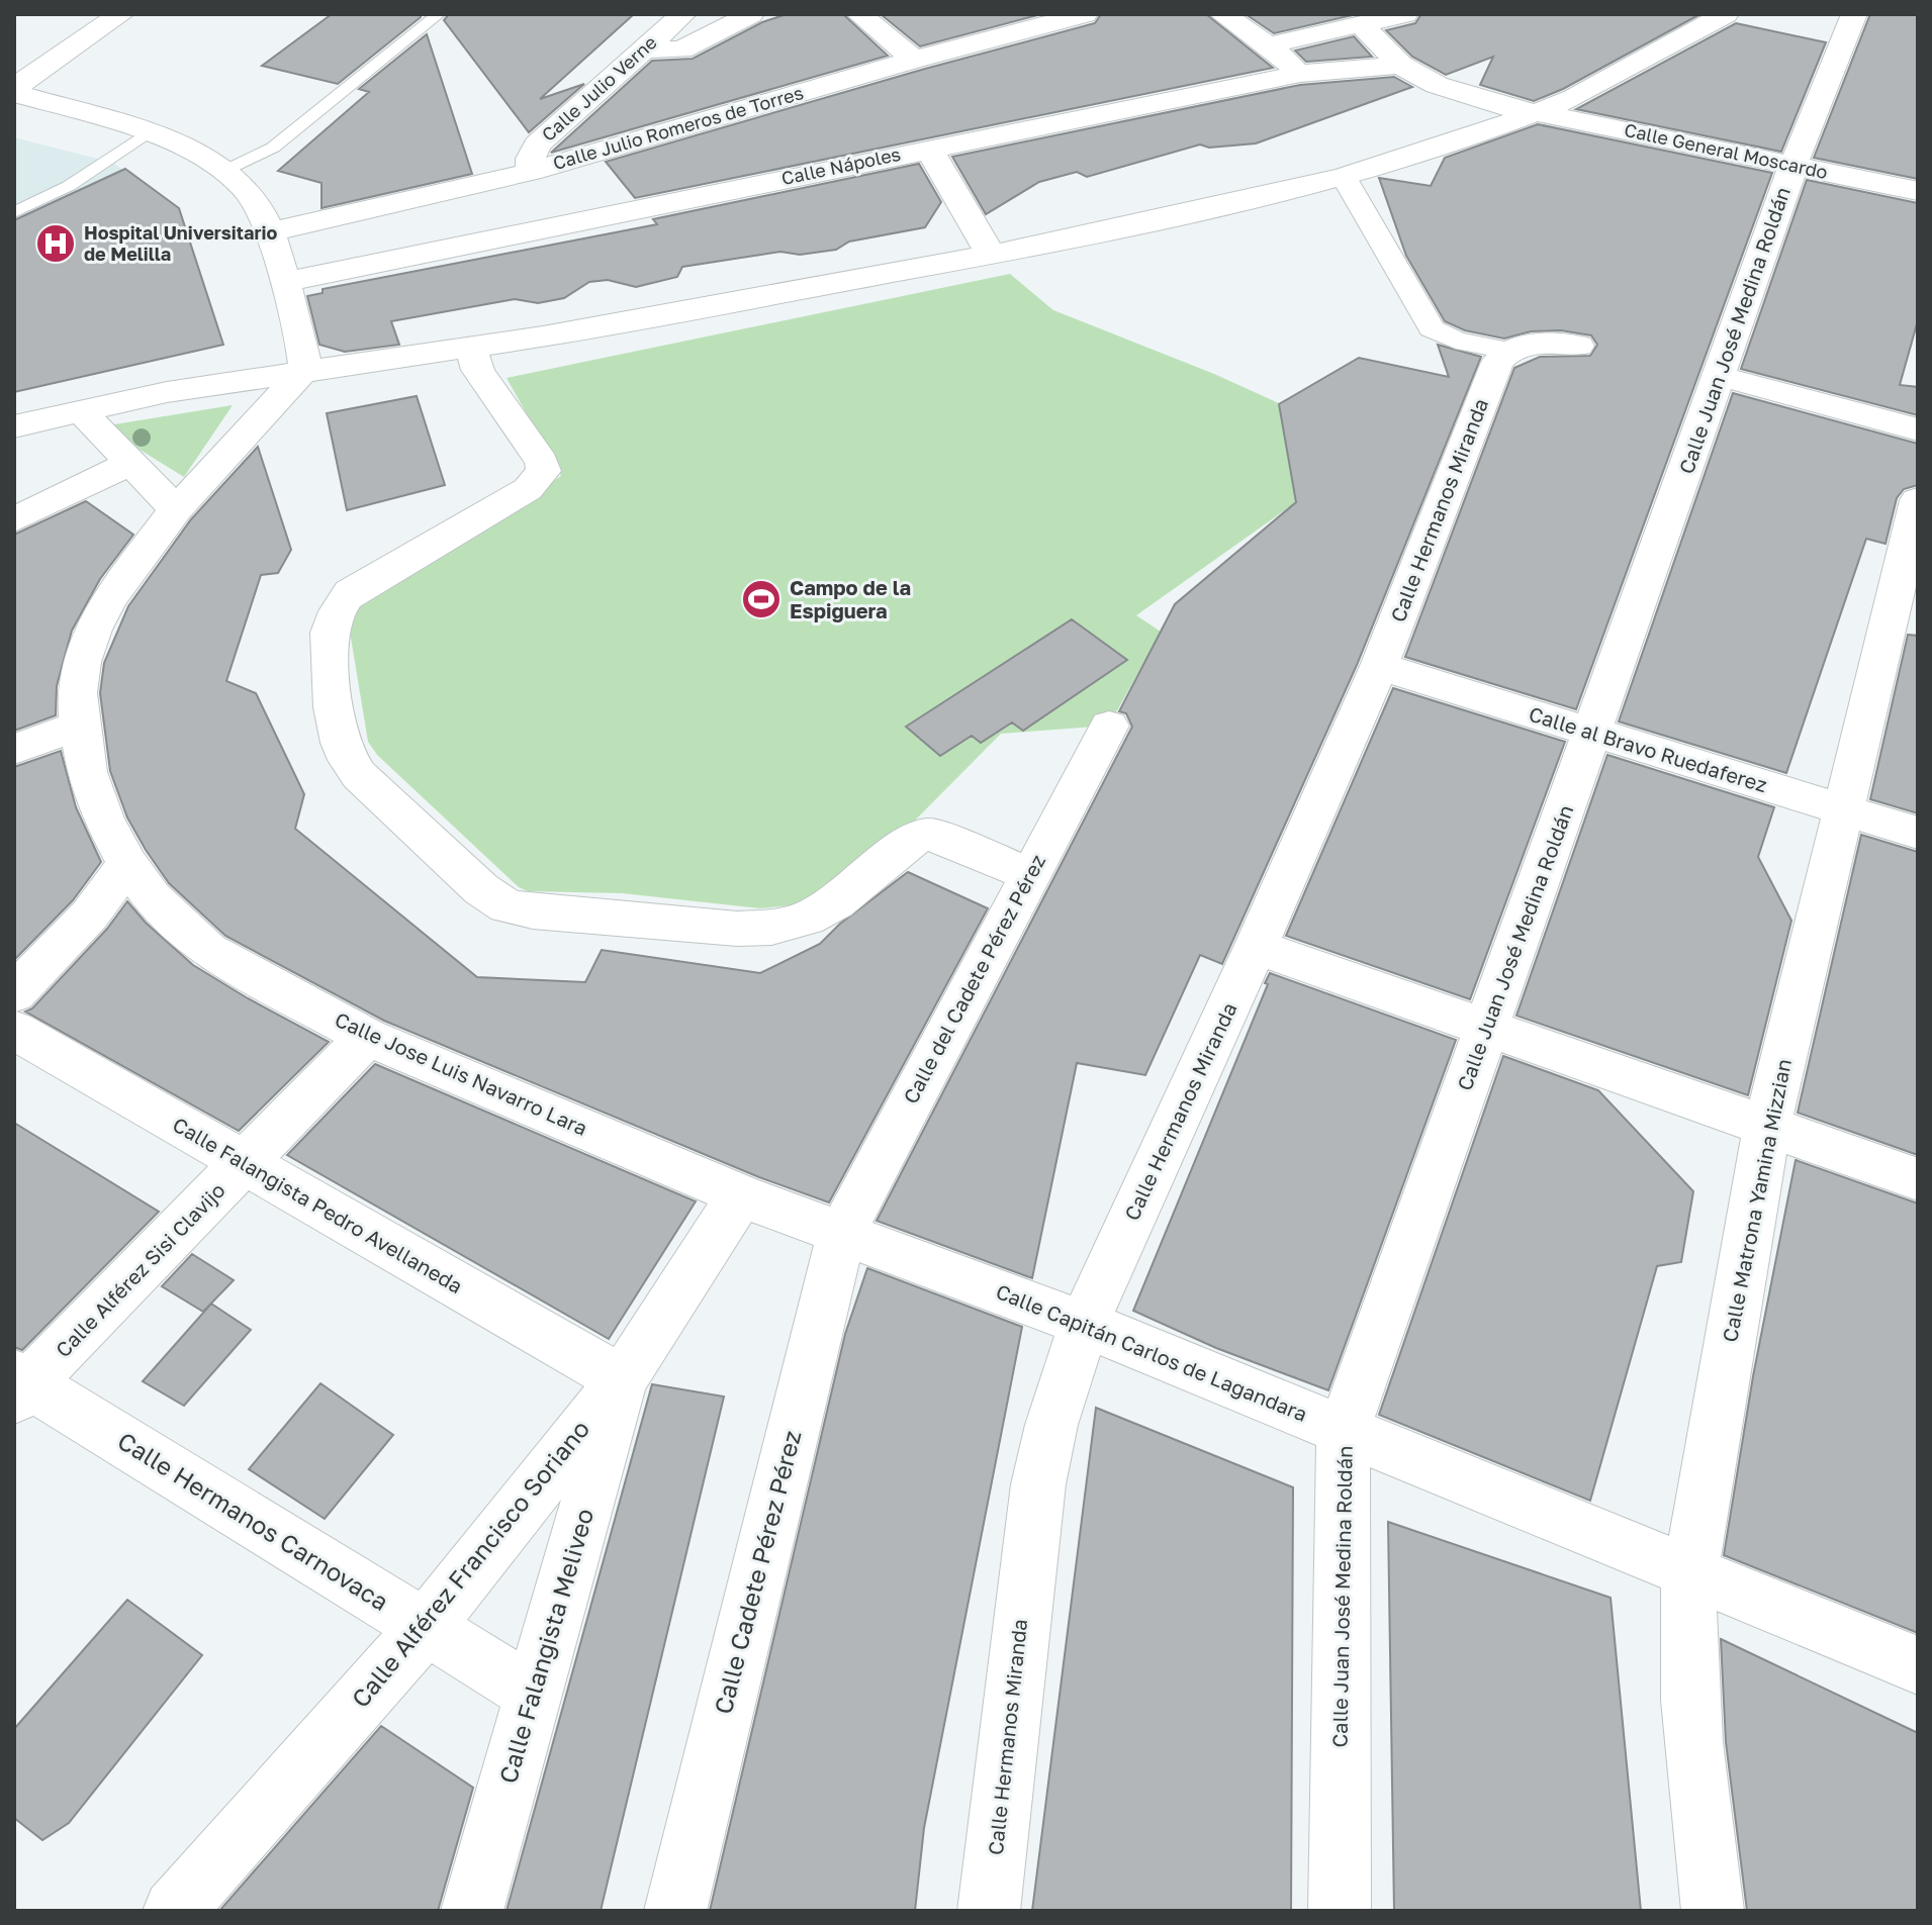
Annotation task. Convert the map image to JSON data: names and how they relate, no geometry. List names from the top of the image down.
{
  "streets": {
    "street": [
      "Calle Julio Verne",
      "Calle Julio Romeros de Torres",
      "Calle General Moscardo",
      "Calle Nápoles",
      "Calle Juan José Medina Roldán",
      "Calle Hermanos Miranda",
      "Calle al Bravo Ruedaferez",
      "Calle del Cadete Pérez Pérez",
      "Calle Jose Luis Navarro Lara",
      "Calle Matrona Yamina Mizzian",
      "Calle Falangista Pedro Avellaneda",
      "Calle Alférez Sisi Clavijo",
      "Calle Capitán Carlos de Lagandara",
      "Calle Hermanos Carnovaca",
      "Calle Alférez Francisco Soriano",
      "Calle Cadete Pérez Pérez",
      "Calle Falangista Meliveo"
    ]
  },
  "crossings": [
    ["Calle Julio Verne", "Calle Julio Romeros de Torres"],
    ["Calle General Moscardo", "Calle Juan José Medina Roldán"],
    ["Calle Juan José Medina Roldán", "Calle al Bravo Ruedaferez"],
    ["Calle Juan José Medina Roldán", "Calle Capitán Carlos de Lagandara"],
    ["Calle Hermanos Miranda", "Calle al Bravo Ruedaferez"],
    ["Calle Hermanos Miranda", "Calle Capitán Carlos de Lagandara"],
    ["Calle al Bravo Ruedaferez", "Calle Matrona Yamina Mizzian"],
    ["Calle del Cadete Pérez Pérez", "Calle Capitán Carlos de Lagandara"],
    ["Calle del Cadete Pérez Pérez", "Calle Cadete Pérez Pérez"],
    ["Calle Jose Luis Navarro Lara", "Calle Alférez Sisi Clavijo"],
    ["Calle Jose Luis Navarro Lara", "Calle Capitán Carlos de Lagandara"],
    ["Calle Jose Luis Navarro Lara", "Calle Alférez Francisco Soriano"],
    ["Calle Matrona Yamina Mizzian", "Calle Capitán Carlos de Lagandara"],
    ["Calle Falangista Pedro Avellaneda", "Calle Alférez Sisi Clavijo"],
    ["Calle Falangista Pedro Avellaneda", "Calle Alférez Francisco Soriano"],
    ["Calle Falangista Pedro Avellaneda", "Calle Falangista Meliveo"],
    ["Calle Alférez Sisi Clavijo", "Calle Hermanos Carnovaca"],
    ["Calle Capitán Carlos de Lagandara", "Calle Alférez Francisco Soriano"],
    ["Calle Capitán Carlos de Lagandara", "Calle Cadete Pérez Pérez"],
    ["Calle Hermanos Carnovaca", "Calle Alférez Francisco Soriano"],
    ["Calle Hermanos Carnovaca", "Calle Falangista Meliveo"],
    ["Calle Alférez Francisco Soriano", "Calle Falangista Meliveo"]
  ],
  "places": {
    "hospital": ["Hospital Universitario de Melilla"],
    "sports": ["Campo de la Espiguera"]
  }
}
